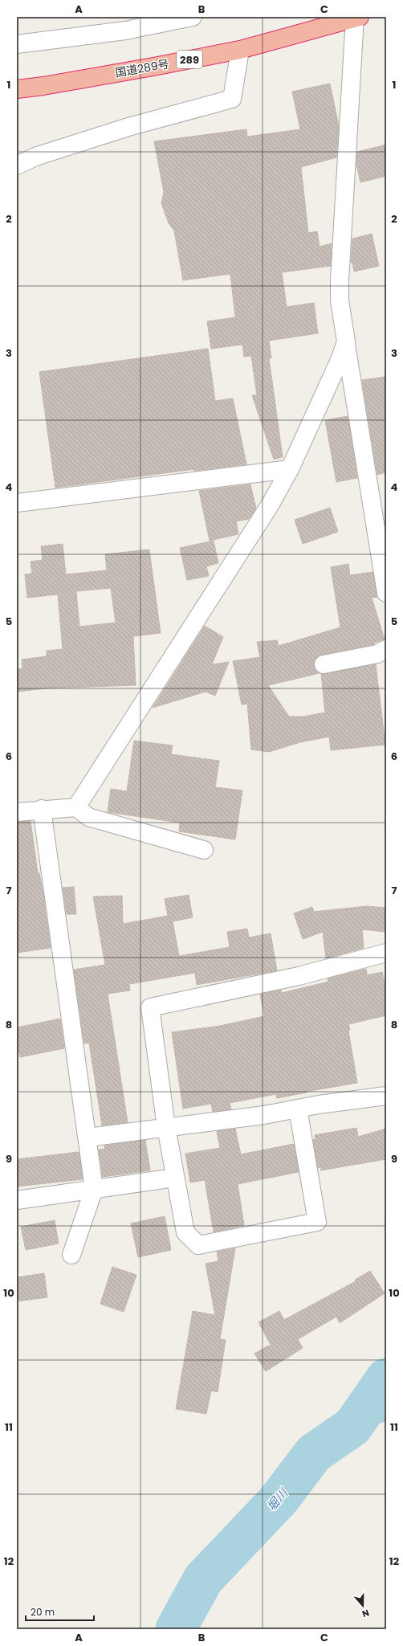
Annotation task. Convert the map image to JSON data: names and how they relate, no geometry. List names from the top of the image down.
{
  "streets": {
    "highway": ["289", "国道289号"]
  },
  "water": ["堀川"],
  "scale_bar": "20 m",
  "north": "bottom",
  "grid": {
    "columns": ["A", "B", "C"],
    "rows": [
      "1",
      "2",
      "3",
      "4",
      "5",
      "6",
      "7",
      "8",
      "9",
      "10",
      "11",
      "12"
    ]
  }
}
